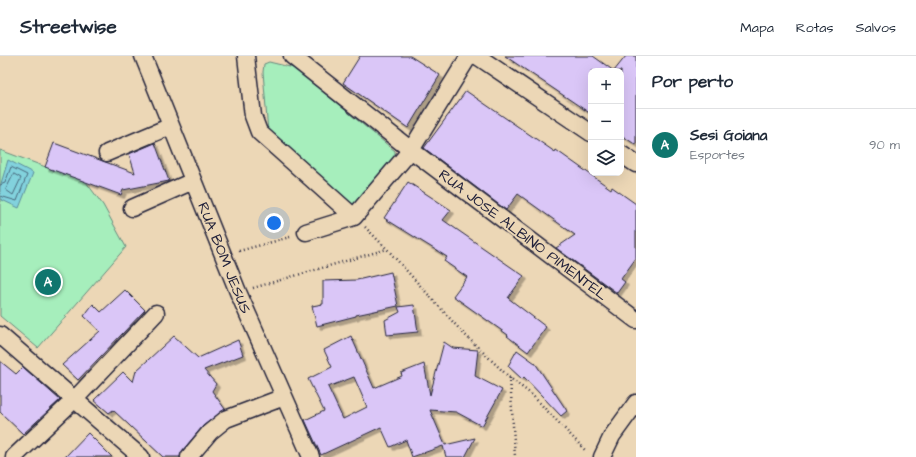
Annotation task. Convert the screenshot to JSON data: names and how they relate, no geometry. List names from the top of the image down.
{
  "streets": {
    "street": ["RUA JOSE ALBINO PIMENTEL", "RUA BOM JESUS"]
  },
  "page": {
    "header": "Streetwise",
    "nav": ["Mapa", "Rotas", "Salvos"],
    "heading": "Por perto",
    "map_buttons": ["+", "−"],
    "list": [
      {
        "mark": "A",
        "name": "Sesi Goiana",
        "note": "Esportes",
        "value": "90 m"
      }
    ],
    "pins": "A"
  }
}
